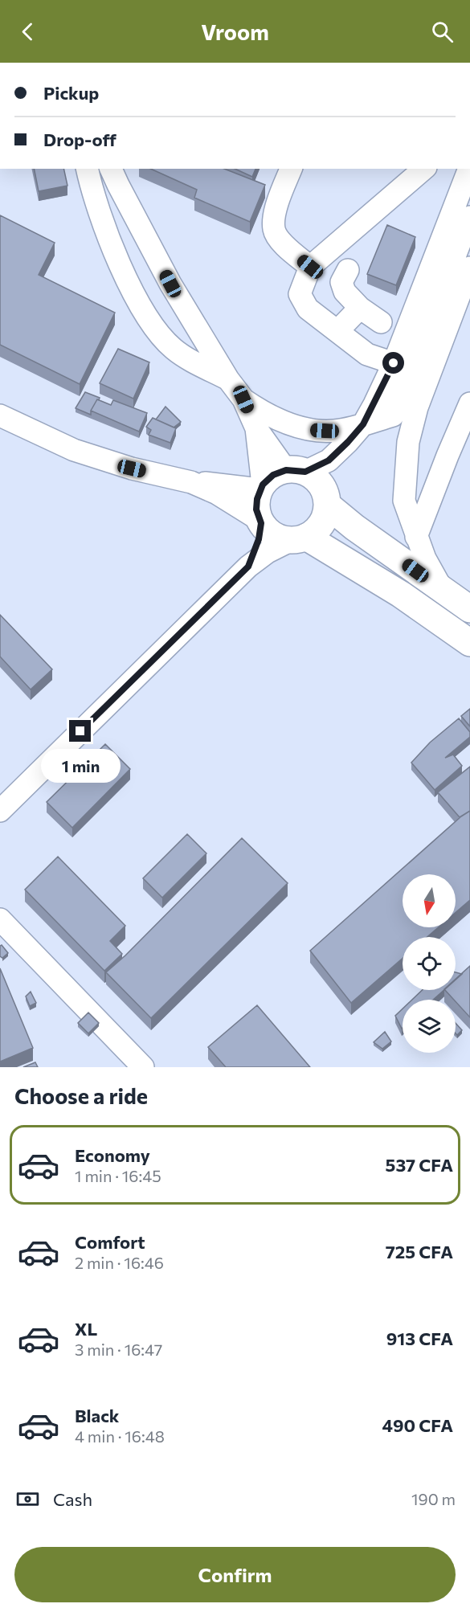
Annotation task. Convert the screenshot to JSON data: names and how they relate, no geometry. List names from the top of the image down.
{
  "north": "bottom",
  "page": {
    "header": "Vroom",
    "banner": ["Pickup", "Drop-off"],
    "bubble": "1 min",
    "heading": "Choose a ride",
    "list": [
      {
        "name": "Economy",
        "note": "1 min · 16:45",
        "value": "537 CFA"
      },
      {
        "name": "Comfort",
        "note": "2 min · 16:46",
        "value": "725 CFA"
      },
      {
        "name": "XL",
        "note": "3 min · 16:47",
        "value": "913 CFA"
      },
      {
        "name": "Black",
        "note": "4 min · 16:48",
        "value": "490 CFA"
      }
    ],
    "pay": ["Cash", "190 m"],
    "buttons": "Confirm"
  }
}
